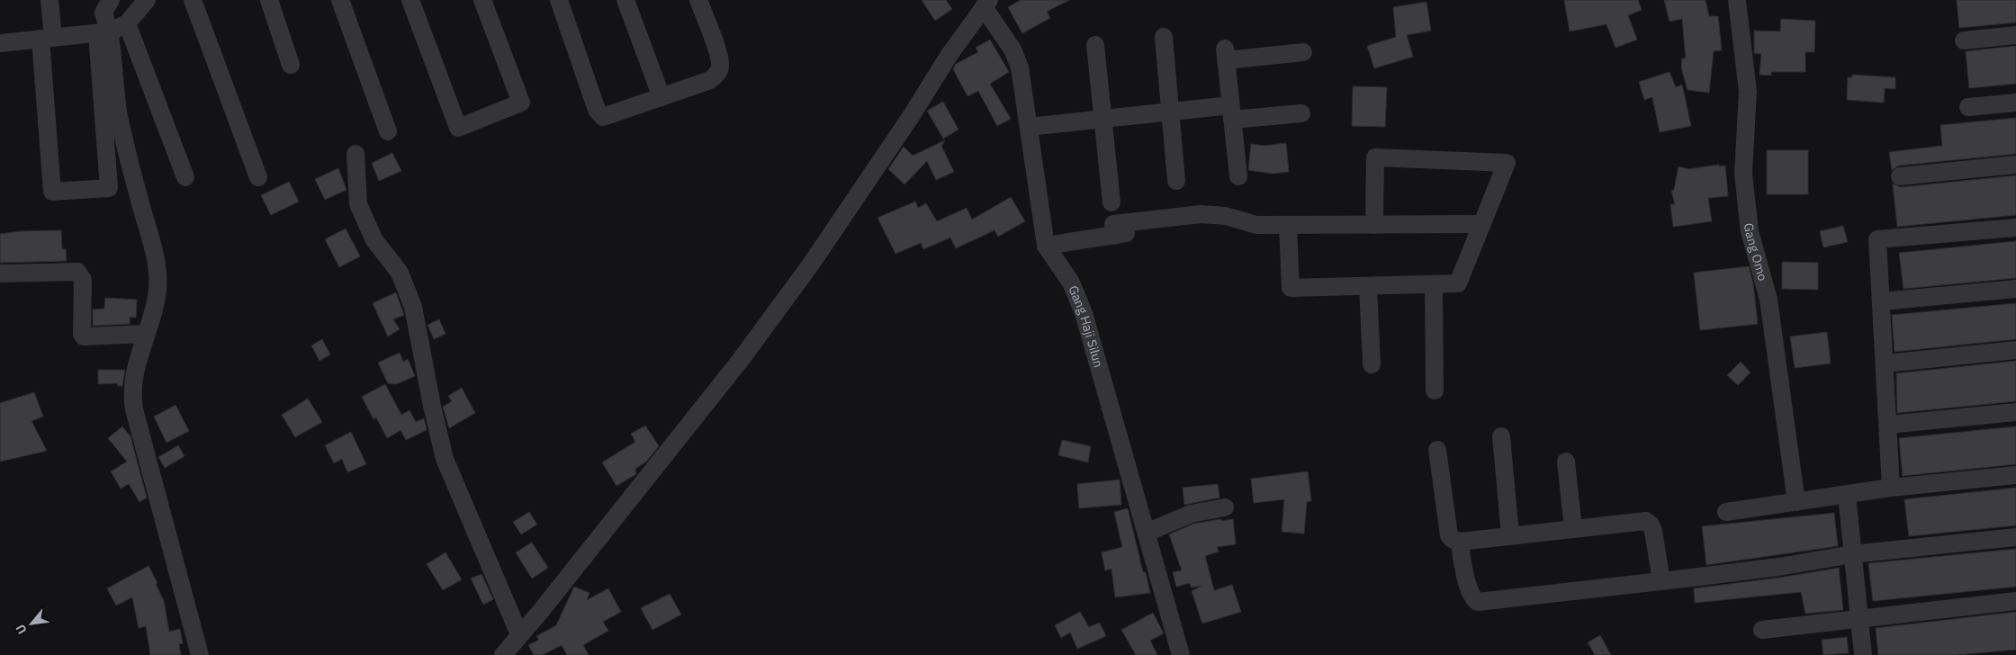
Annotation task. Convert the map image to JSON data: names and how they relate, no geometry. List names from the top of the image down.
{
  "streets": {
    "street": ["Gang Omo", "Gang Haji Silun"]
  },
  "north": "bottom left"
}
